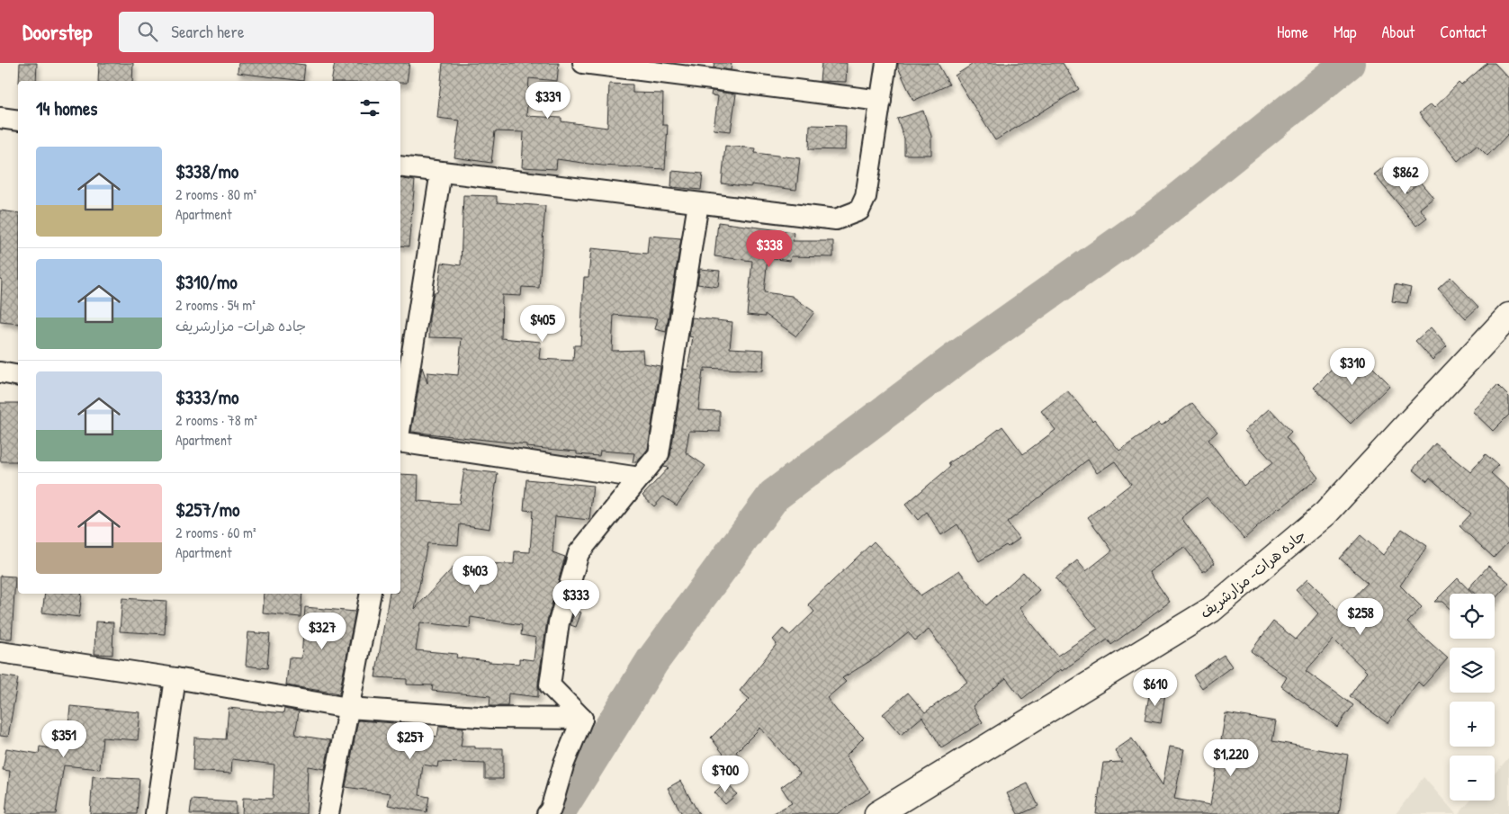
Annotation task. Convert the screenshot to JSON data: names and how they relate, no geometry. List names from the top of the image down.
{
  "streets": {
    "highway": ["جاده هرات- مزارشریف"]
  },
  "page": {
    "header": "Doorstep",
    "search": "Search here",
    "nav": [
      "Home",
      "Map",
      "About",
      "Contact"
    ],
    "heading": "14 homes",
    "price": [
      "$339",
      "$862",
      "$338",
      "$405",
      "$310",
      "$403",
      "$333",
      "$258",
      "$327",
      "$610",
      "$351",
      "$257",
      "$1,220",
      "$700"
    ],
    "list": [
      {
        "name": "$338/mo",
        "note": "2 rooms · 80 m² · Apartment"
      },
      {
        "name": "$310/mo",
        "note": "2 rooms · 54 m² · جاده هرات- مزارشریف"
      },
      {
        "name": "$333/mo",
        "note": "2 rooms · 78 m² · Apartment"
      },
      {
        "name": "$257/mo",
        "note": "2 rooms · 60 m² · Apartment"
      }
    ],
    "map_buttons": ["+", "−"]
  }
}
